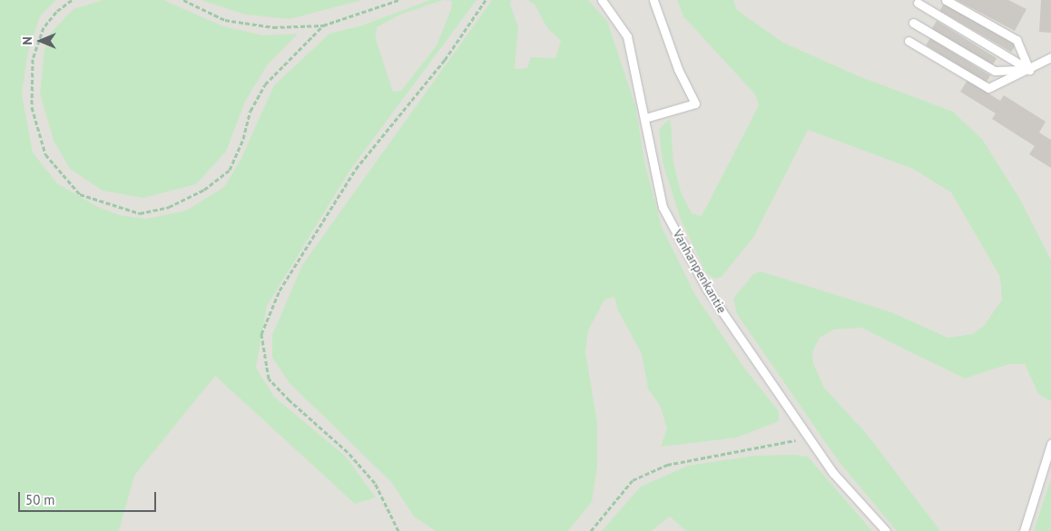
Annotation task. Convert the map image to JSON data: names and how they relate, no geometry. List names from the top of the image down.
{
  "streets": {
    "lane": ["Vanhanpenkantie"]
  },
  "scale_bar": "50 m",
  "north": "left"
}
